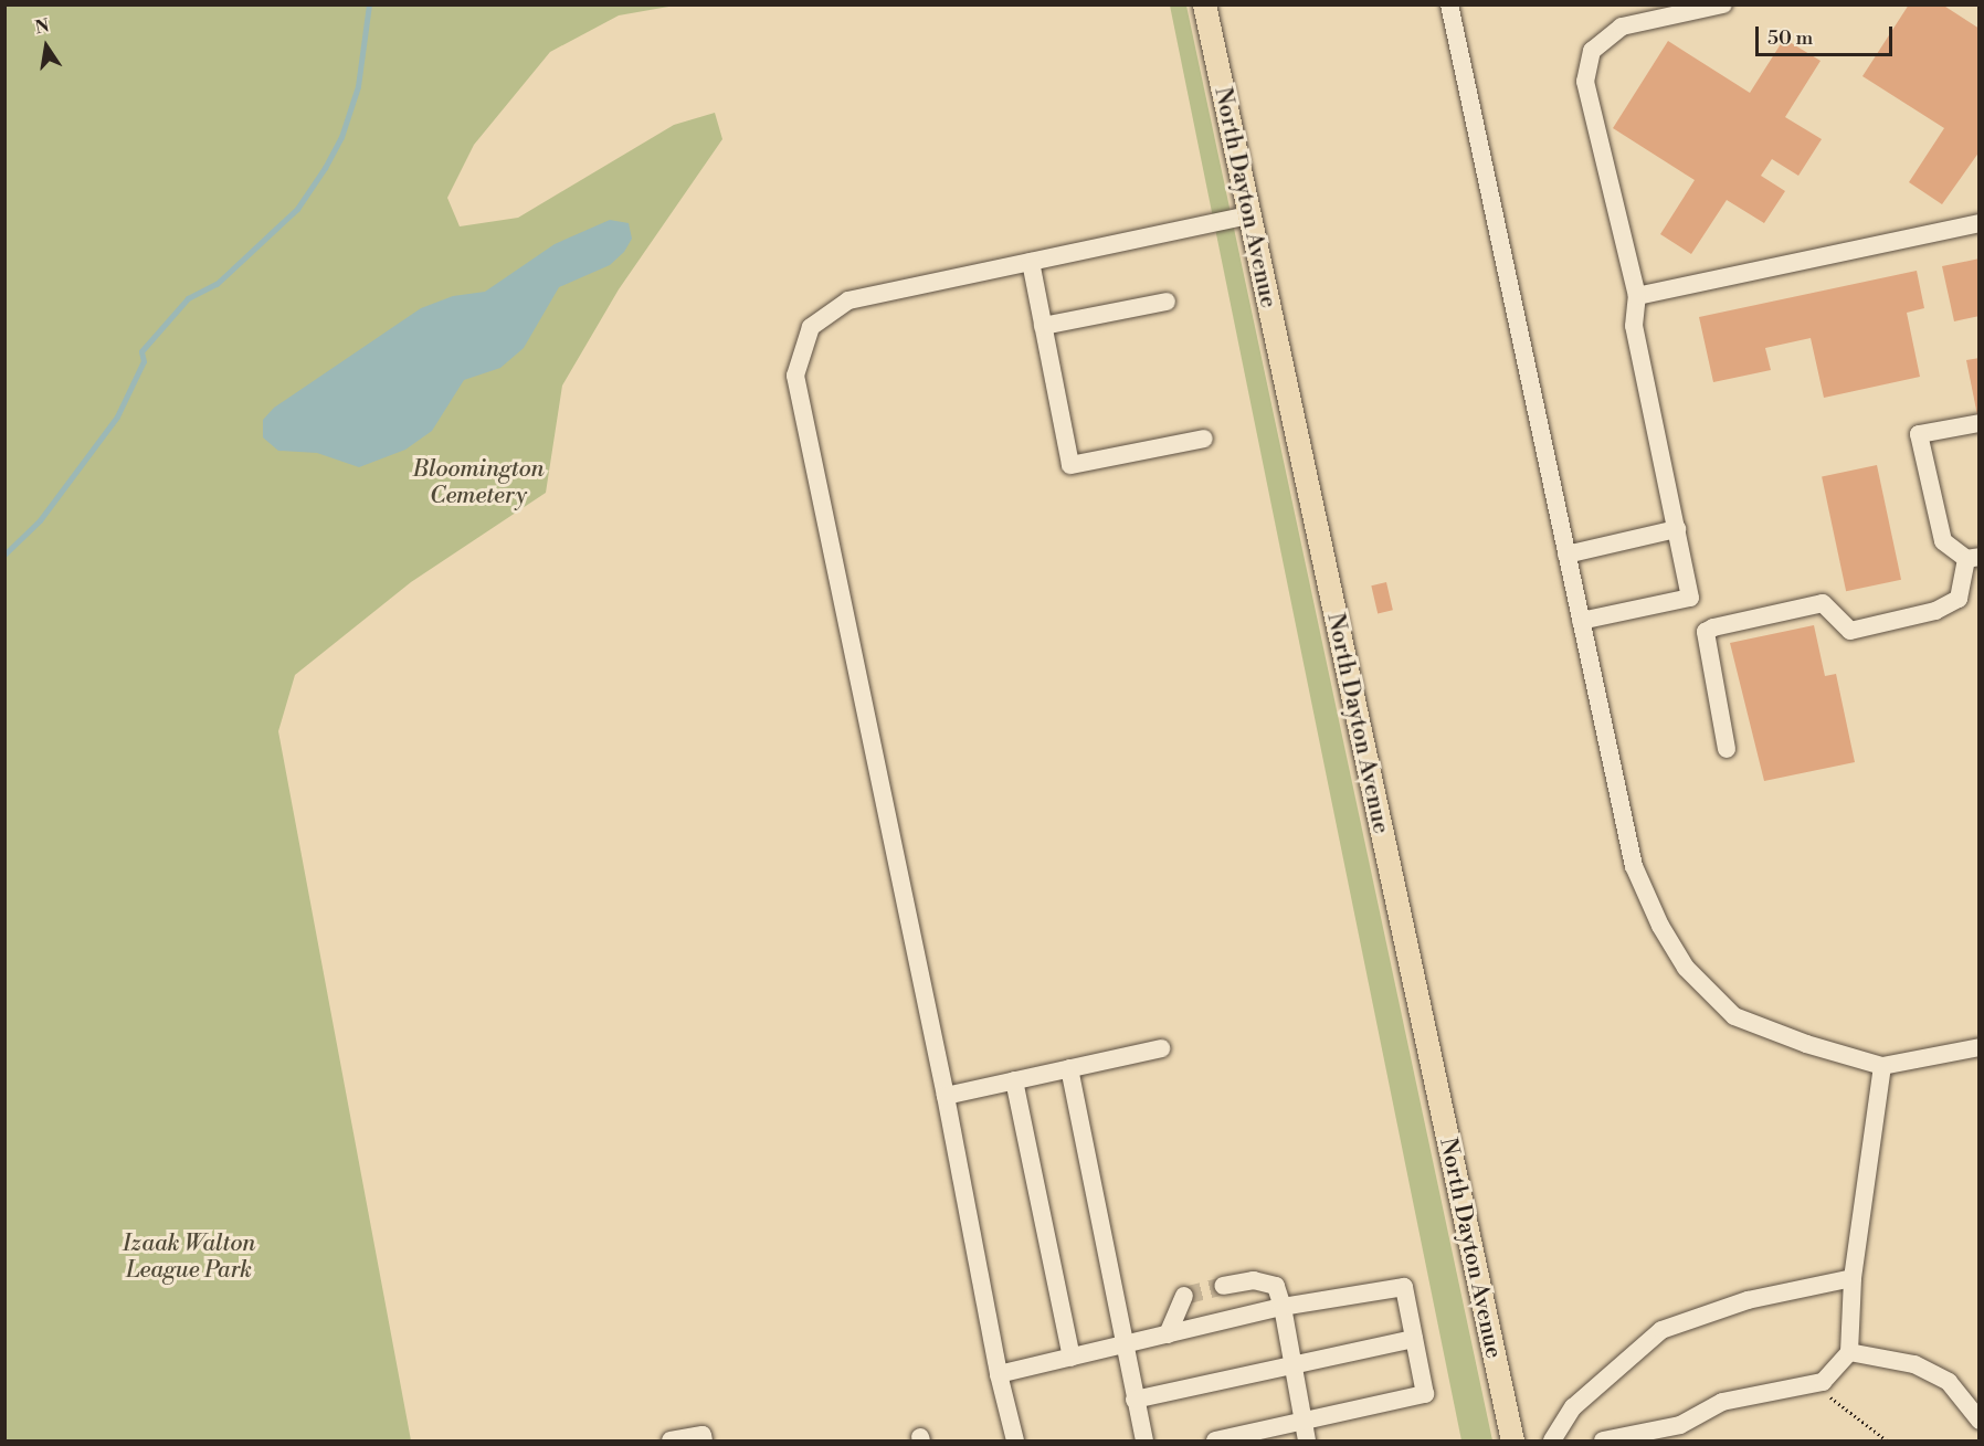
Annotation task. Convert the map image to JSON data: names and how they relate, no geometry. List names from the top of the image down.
{
  "streets": {
    "main road": ["North Dayton Avenue"]
  },
  "parks": ["Bloomington Cemetery", "Izaak Walton League Park"],
  "scale_bar": "50 m",
  "north": "top"
}
